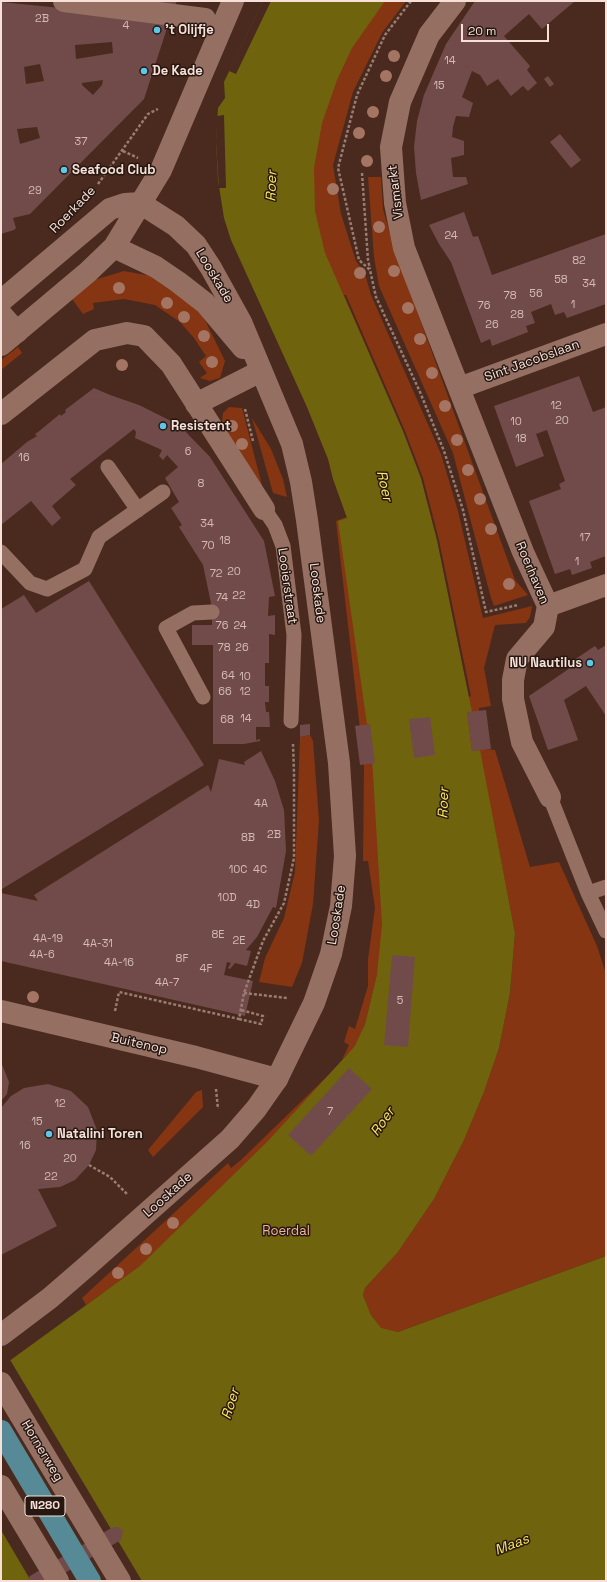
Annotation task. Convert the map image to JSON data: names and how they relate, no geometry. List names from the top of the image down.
{
  "streets": {
    "main road": [
      "Vismarkt",
      "Roerkade",
      "Looskade",
      "Sint Jacobslaan",
      "Roerhaven",
      "Looierstraat",
      "Buitenop",
      "Hornerweg",
      "N280"
    ]
  },
  "crossings": [
    ["Vismarkt", "Sint Jacobslaan"],
    ["Vismarkt", "Roerhaven"],
    ["Roerkade", "Looskade"],
    ["Looskade", "Buitenop"],
    ["Sint Jacobslaan", "Roerhaven"]
  ],
  "water": ["Roer", "Maas"],
  "parks": ["Roerdal"],
  "places": [
    "'t Olijfje",
    "De Kade",
    "Seafood Club",
    "Resistent",
    "NU Nautilus",
    "Natalini Toren"
  ],
  "house_numbers": [
    "2B",
    "4",
    "14",
    "15",
    "37",
    "29",
    "24",
    "82",
    "58",
    "34",
    "56",
    "78",
    "1",
    "76",
    "28",
    "26",
    "12",
    "20",
    "10",
    "18",
    "6",
    "16",
    "8",
    "34",
    "17",
    "18",
    "70",
    "1",
    "20",
    "72",
    "22",
    "74",
    "76",
    "24",
    "78",
    "26",
    "64",
    "10",
    "66",
    "12",
    "14",
    "68",
    "4A",
    "2B",
    "8B",
    "10C",
    "4C",
    "10D",
    "4D",
    "8E",
    "4A-19",
    "2E",
    "4A-31",
    "4A-6",
    "8F",
    "4A-16",
    "4F",
    "4A-7",
    "5",
    "12",
    "7",
    "15",
    "16",
    "20",
    "22"
  ],
  "scale_bar": "20 m"
}
